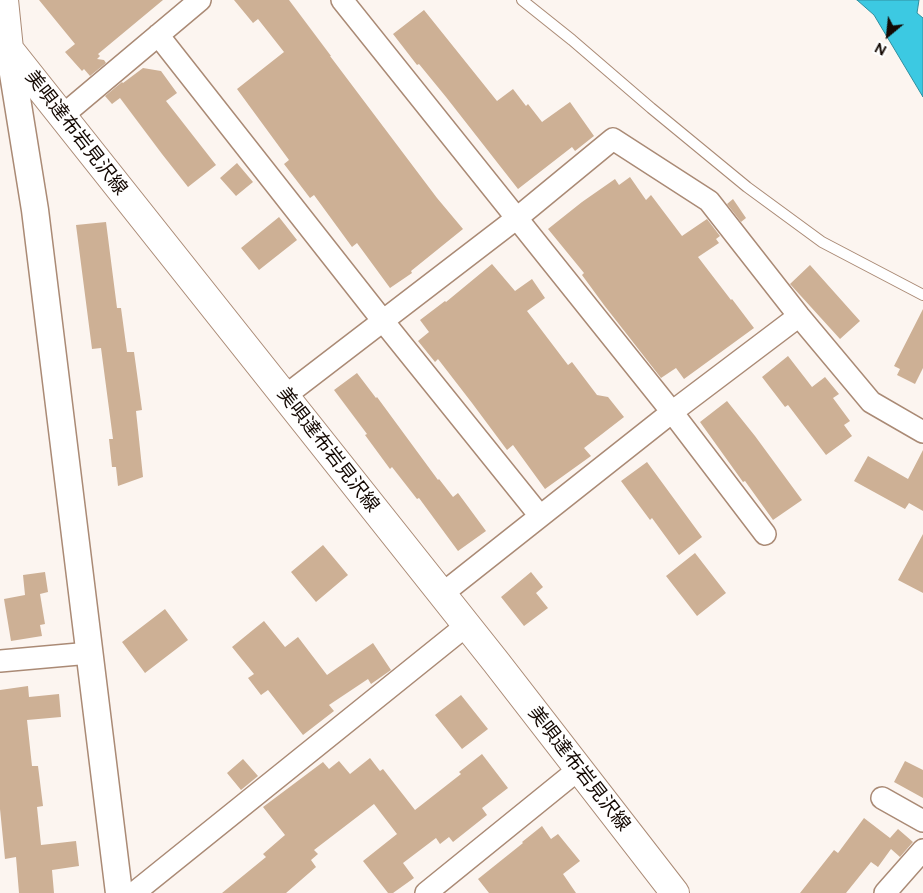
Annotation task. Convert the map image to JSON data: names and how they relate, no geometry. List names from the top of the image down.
{
  "streets": {
    "main road": ["美唄達布岩見沢線"]
  },
  "north": "bottom left"
}
